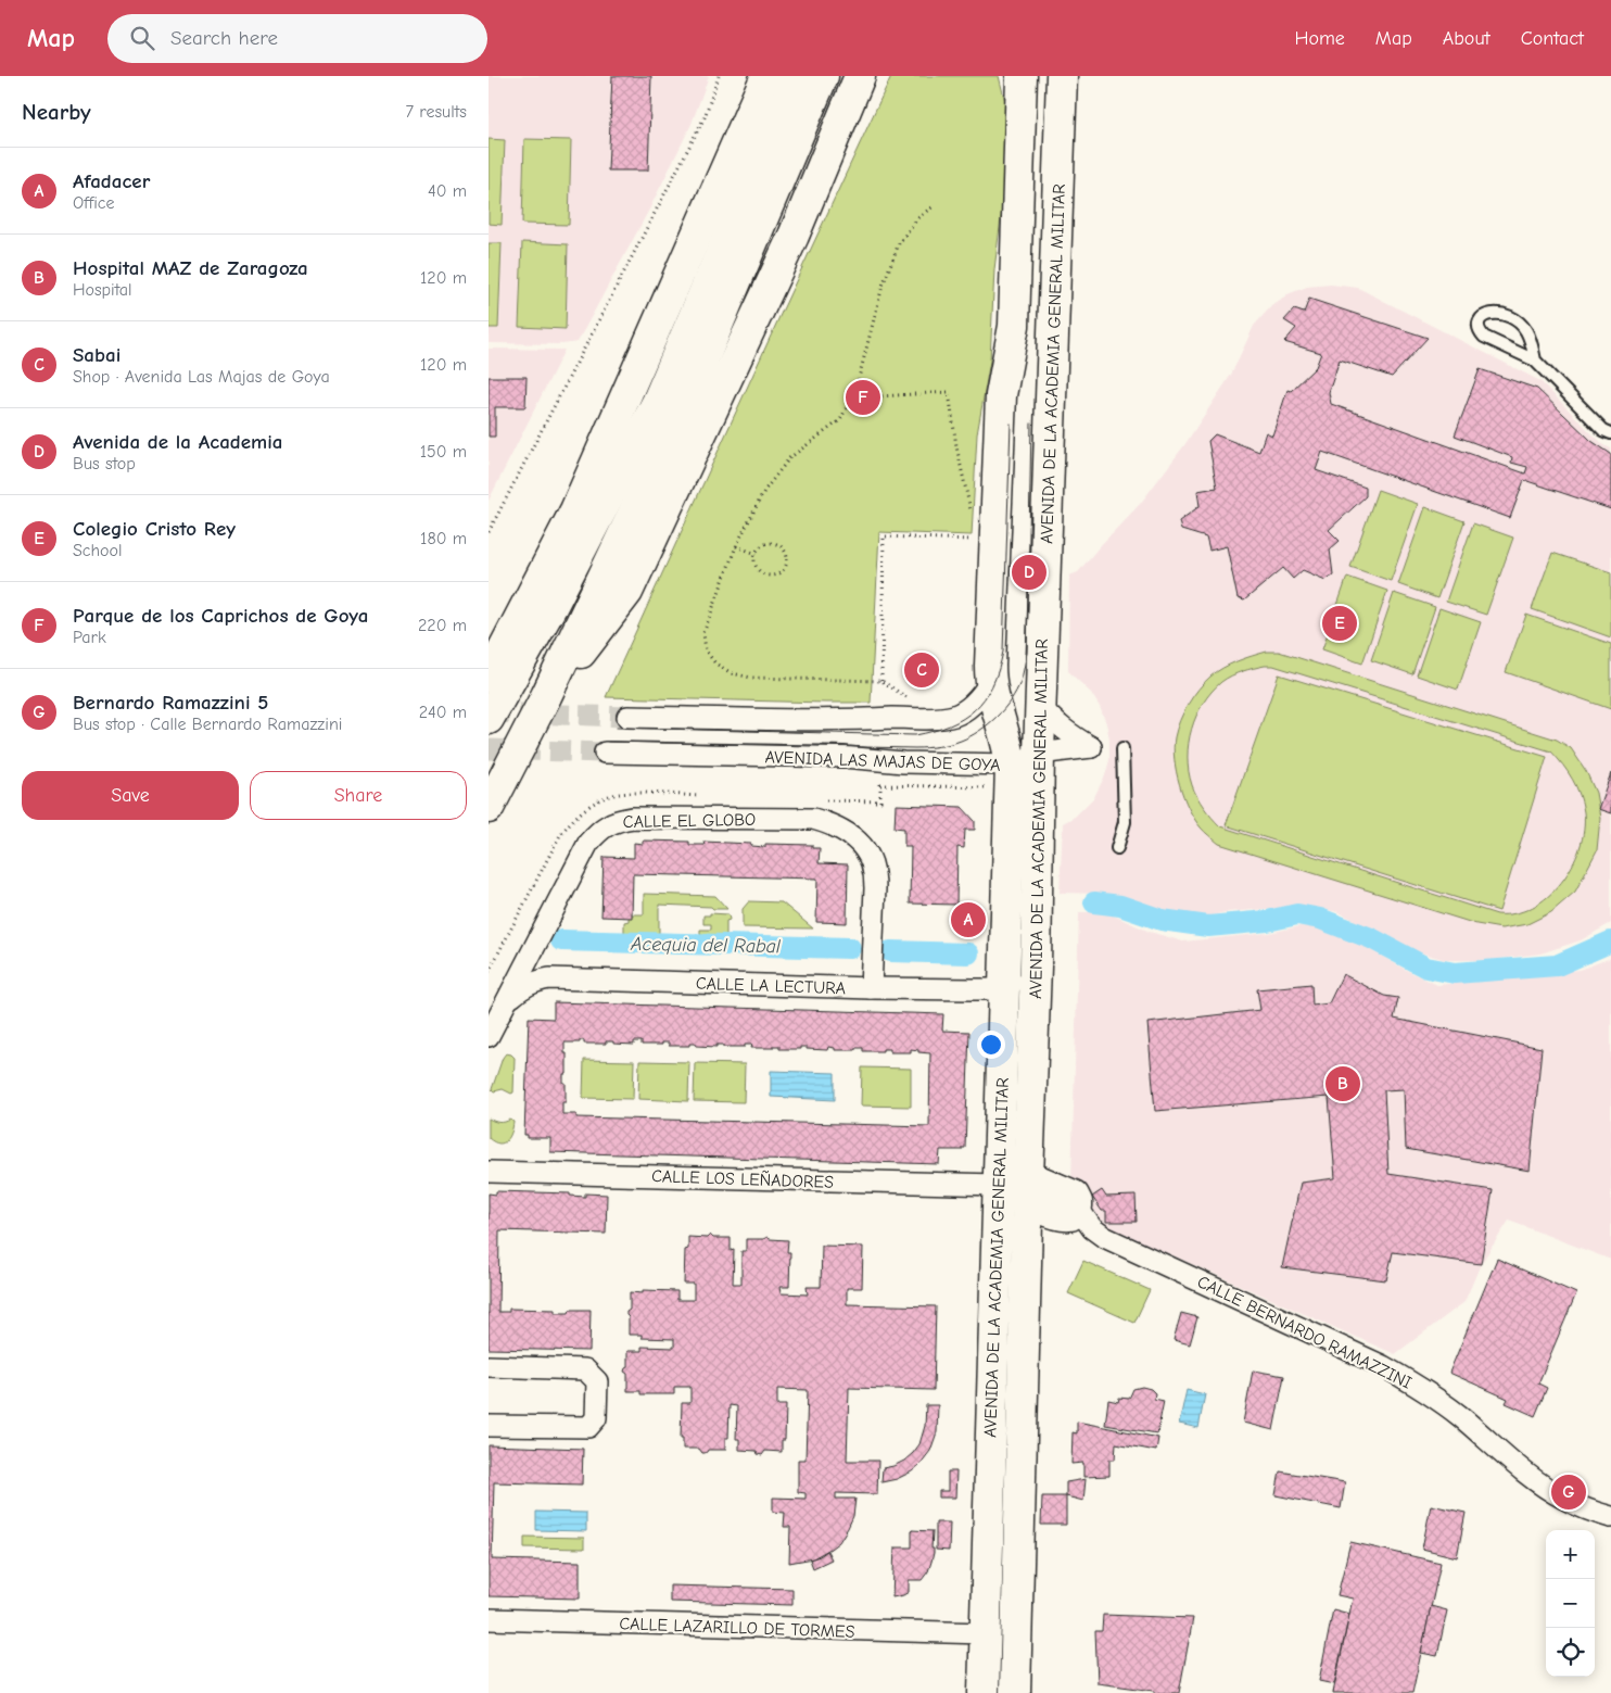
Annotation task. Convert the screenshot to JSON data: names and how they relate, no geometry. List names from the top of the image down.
{
  "streets": {
    "main road": ["AVENIDA DE LA ACADEMIA GENERAL MILITAR", "CALLE BERNARDO RAMAZZINI"],
    "street": [
      "AVENIDA LAS MAJAS DE GOYA",
      "CALLE EL GLOBO",
      "CALLE LA LECTURA",
      "CALLE LOS LEÑADORES",
      "CALLE LAZARILLO DE TORMES"
    ]
  },
  "crossings": [
    ["AVENIDA DE LA ACADEMIA GENERAL MILITAR", "AVENIDA LAS MAJAS DE GOYA"],
    ["AVENIDA DE LA ACADEMIA GENERAL MILITAR", "CALLE LA LECTURA"],
    ["AVENIDA DE LA ACADEMIA GENERAL MILITAR", "CALLE LOS LEÑADORES"],
    ["AVENIDA DE LA ACADEMIA GENERAL MILITAR", "CALLE BERNARDO RAMAZZINI"],
    ["AVENIDA DE LA ACADEMIA GENERAL MILITAR", "CALLE LAZARILLO DE TORMES"],
    ["CALLE EL GLOBO", "CALLE LA LECTURA"],
    ["CALLE LOS LEÑADORES", "CALLE BERNARDO RAMAZZINI"]
  ],
  "water": ["Acequia del Rabal"],
  "page": {
    "header": "Map",
    "search": "Search here",
    "nav": [
      "Home",
      "Map",
      "About",
      "Contact"
    ],
    "heading": ["Nearby", "7 results"],
    "list": [
      {
        "mark": "A",
        "name": "Afadacer",
        "note": "Office",
        "value": "40 m"
      },
      {
        "mark": "B",
        "name": "Hospital MAZ de Zaragoza",
        "note": "Hospital",
        "value": "120 m"
      },
      {
        "mark": "C",
        "name": "Sabai",
        "note": "Shop · Avenida Las Majas de Goya",
        "value": "120 m"
      },
      {
        "mark": "D",
        "name": "Avenida de la Academia",
        "note": "Bus stop",
        "value": "150 m"
      },
      {
        "mark": "E",
        "name": "Colegio Cristo Rey",
        "note": "School",
        "value": "180 m"
      },
      {
        "mark": "F",
        "name": "Parque de los Caprichos de Goya",
        "note": "Park",
        "value": "220 m"
      },
      {
        "mark": "G",
        "name": "Bernardo Ramazzini 5",
        "note": "Bus stop · Calle Bernardo Ramazzini",
        "value": "240 m"
      }
    ],
    "pins": [
      "F",
      "D",
      "E",
      "C",
      "A",
      "B",
      "G"
    ],
    "buttons": ["Save", "Share"],
    "map_buttons": ["+", "−"]
  }
}
